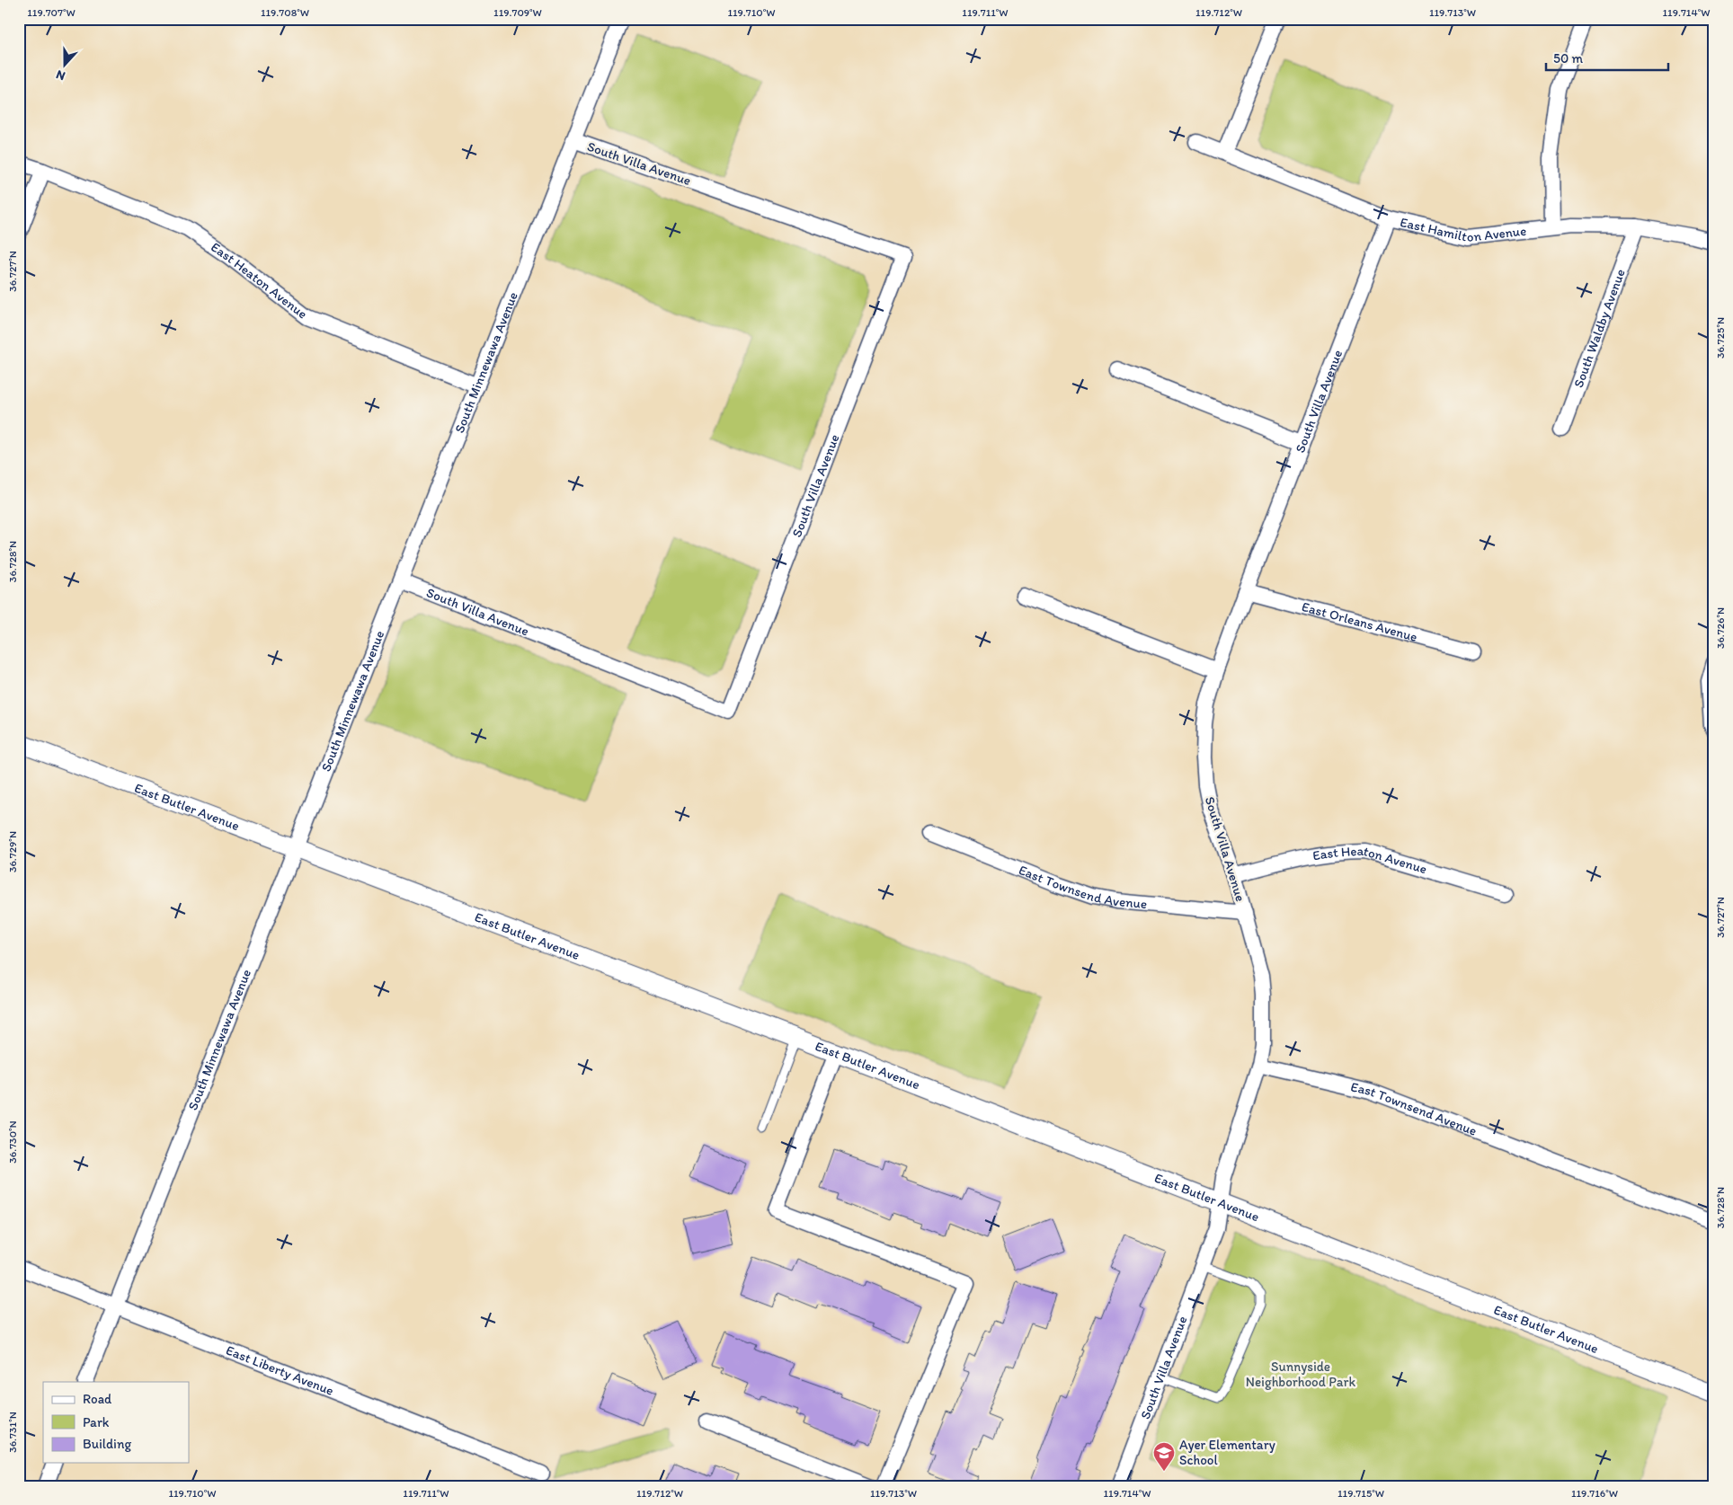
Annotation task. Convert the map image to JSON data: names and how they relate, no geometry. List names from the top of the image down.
{
  "streets": {
    "street": [
      "South Villa Avenue",
      "East Hamilton Avenue",
      "East Heaton Avenue",
      "South Waldby Avenue",
      "South Minnewawa Avenue",
      "East Orleans Avenue",
      "East Butler Avenue",
      "East Townsend Avenue",
      "East Liberty Avenue"
    ]
  },
  "crossings": [
    ["South Villa Avenue", "East Hamilton Avenue"],
    ["South Villa Avenue", "East Heaton Avenue"],
    ["South Villa Avenue", "South Minnewawa Avenue"],
    ["South Villa Avenue", "East Orleans Avenue"],
    ["South Villa Avenue", "East Butler Avenue"],
    ["South Villa Avenue", "East Townsend Avenue"],
    ["East Hamilton Avenue", "South Waldby Avenue"],
    ["East Heaton Avenue", "South Minnewawa Avenue"],
    ["South Minnewawa Avenue", "East Butler Avenue"],
    ["South Minnewawa Avenue", "East Liberty Avenue"]
  ],
  "parks": ["Sunnyside Neighborhood Park"],
  "places": {
    "school or university": ["Ayer Elementary School"]
  },
  "legend": ["Road", "Park", "Building"],
  "scale_bar": "50 m",
  "north": "bottom",
  "coordinates": [
    "119.707°W",
    "119.708°W",
    "119.709°W",
    "119.710°W",
    "119.711°W",
    "119.712°W",
    "119.713°W",
    "119.714°W",
    "36.727°N",
    "36.725°N",
    "36.728°N",
    "36.726°N",
    "36.729°N",
    "36.730°N",
    "36.731°N",
    "119.715°W",
    "119.716°W"
  ]
}
